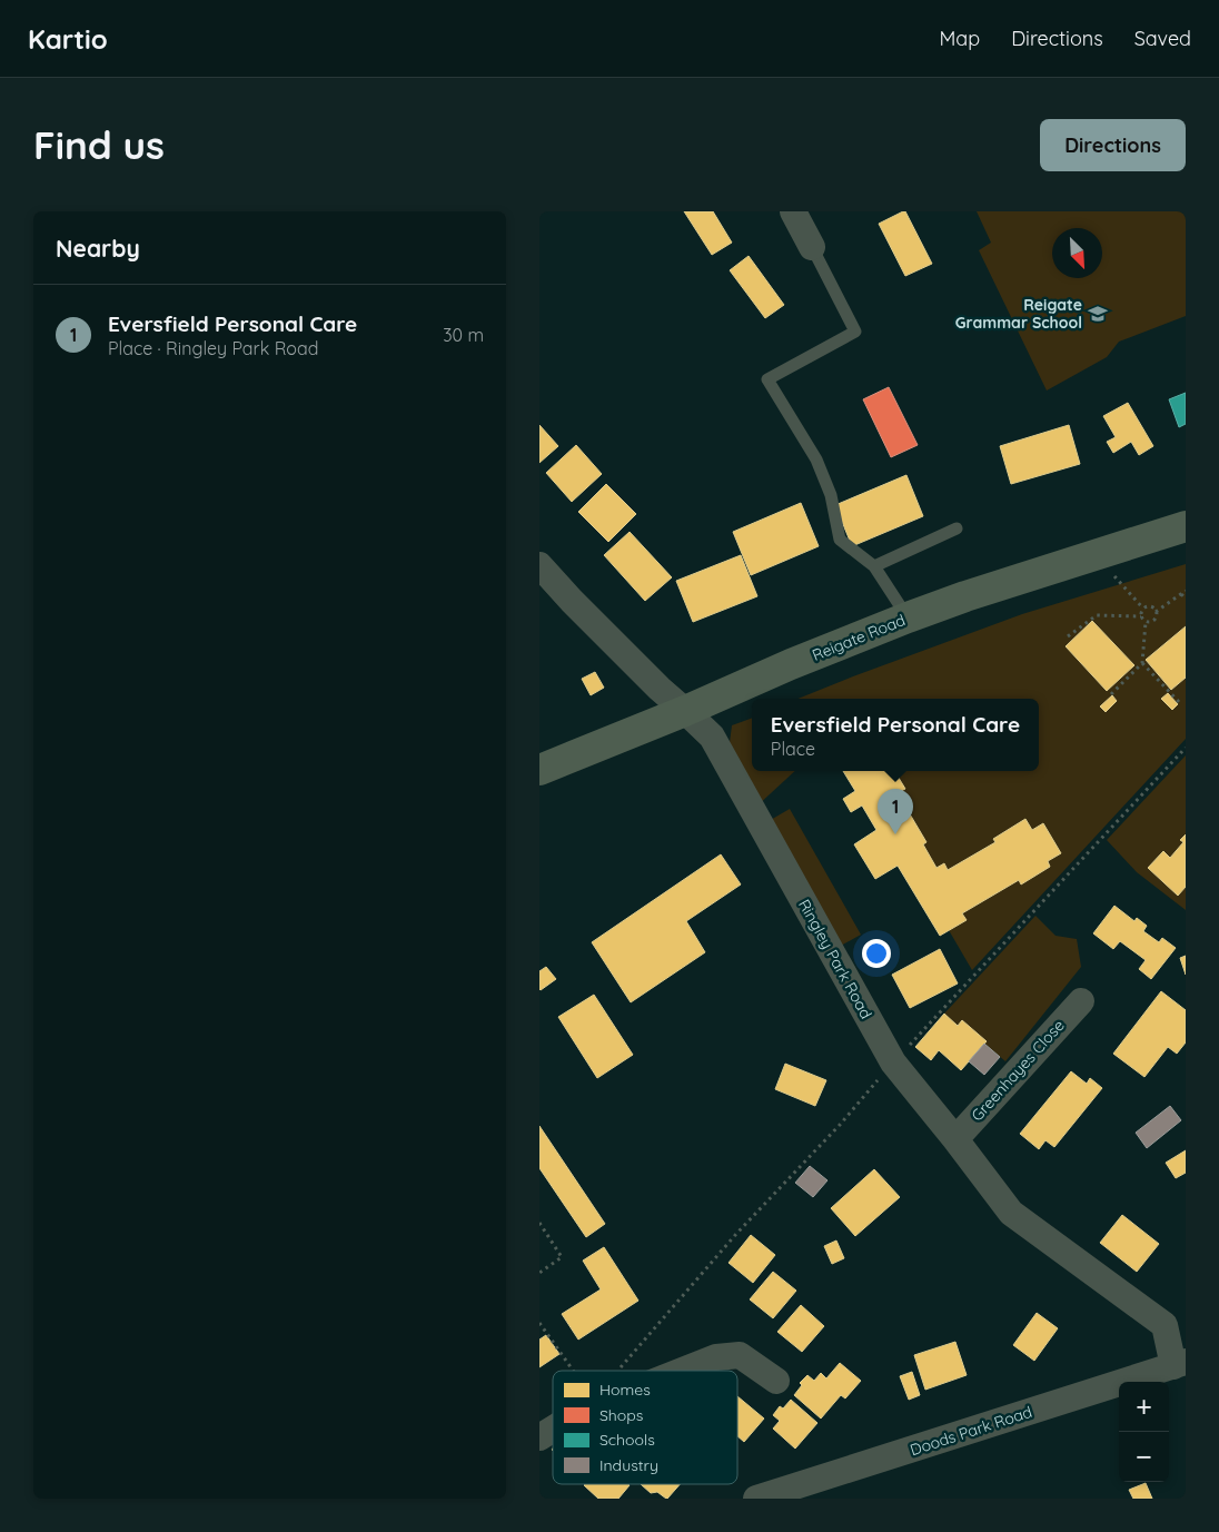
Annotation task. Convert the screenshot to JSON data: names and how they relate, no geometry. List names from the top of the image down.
{
  "streets": {
    "main road": ["Reigate Road"],
    "street": ["Ringley Park Road", "Greenhayes Close", "Doods Park Road"]
  },
  "crossings": [
    ["Reigate Road", "Ringley Park Road"],
    ["Ringley Park Road", "Greenhayes Close"]
  ],
  "places": {
    "school or university": ["Reigate Grammar School"]
  },
  "legend": [
    "Homes",
    "Shops",
    "Schools",
    "Industry"
  ],
  "north": "bottom right",
  "page": {
    "header": "Kartio",
    "nav": ["Map", "Directions", "Saved"],
    "buttons": "Directions",
    "title": "Find us",
    "heading": "Nearby",
    "list": [
      {
        "mark": "1",
        "name": "Eversfield Personal Care",
        "note": "Place · Ringley Park Road",
        "value": "30 m"
      }
    ],
    "popup": ["Eversfield Personal Care", "Place"],
    "pins": "1",
    "map_buttons": ["+", "−"]
  }
}
